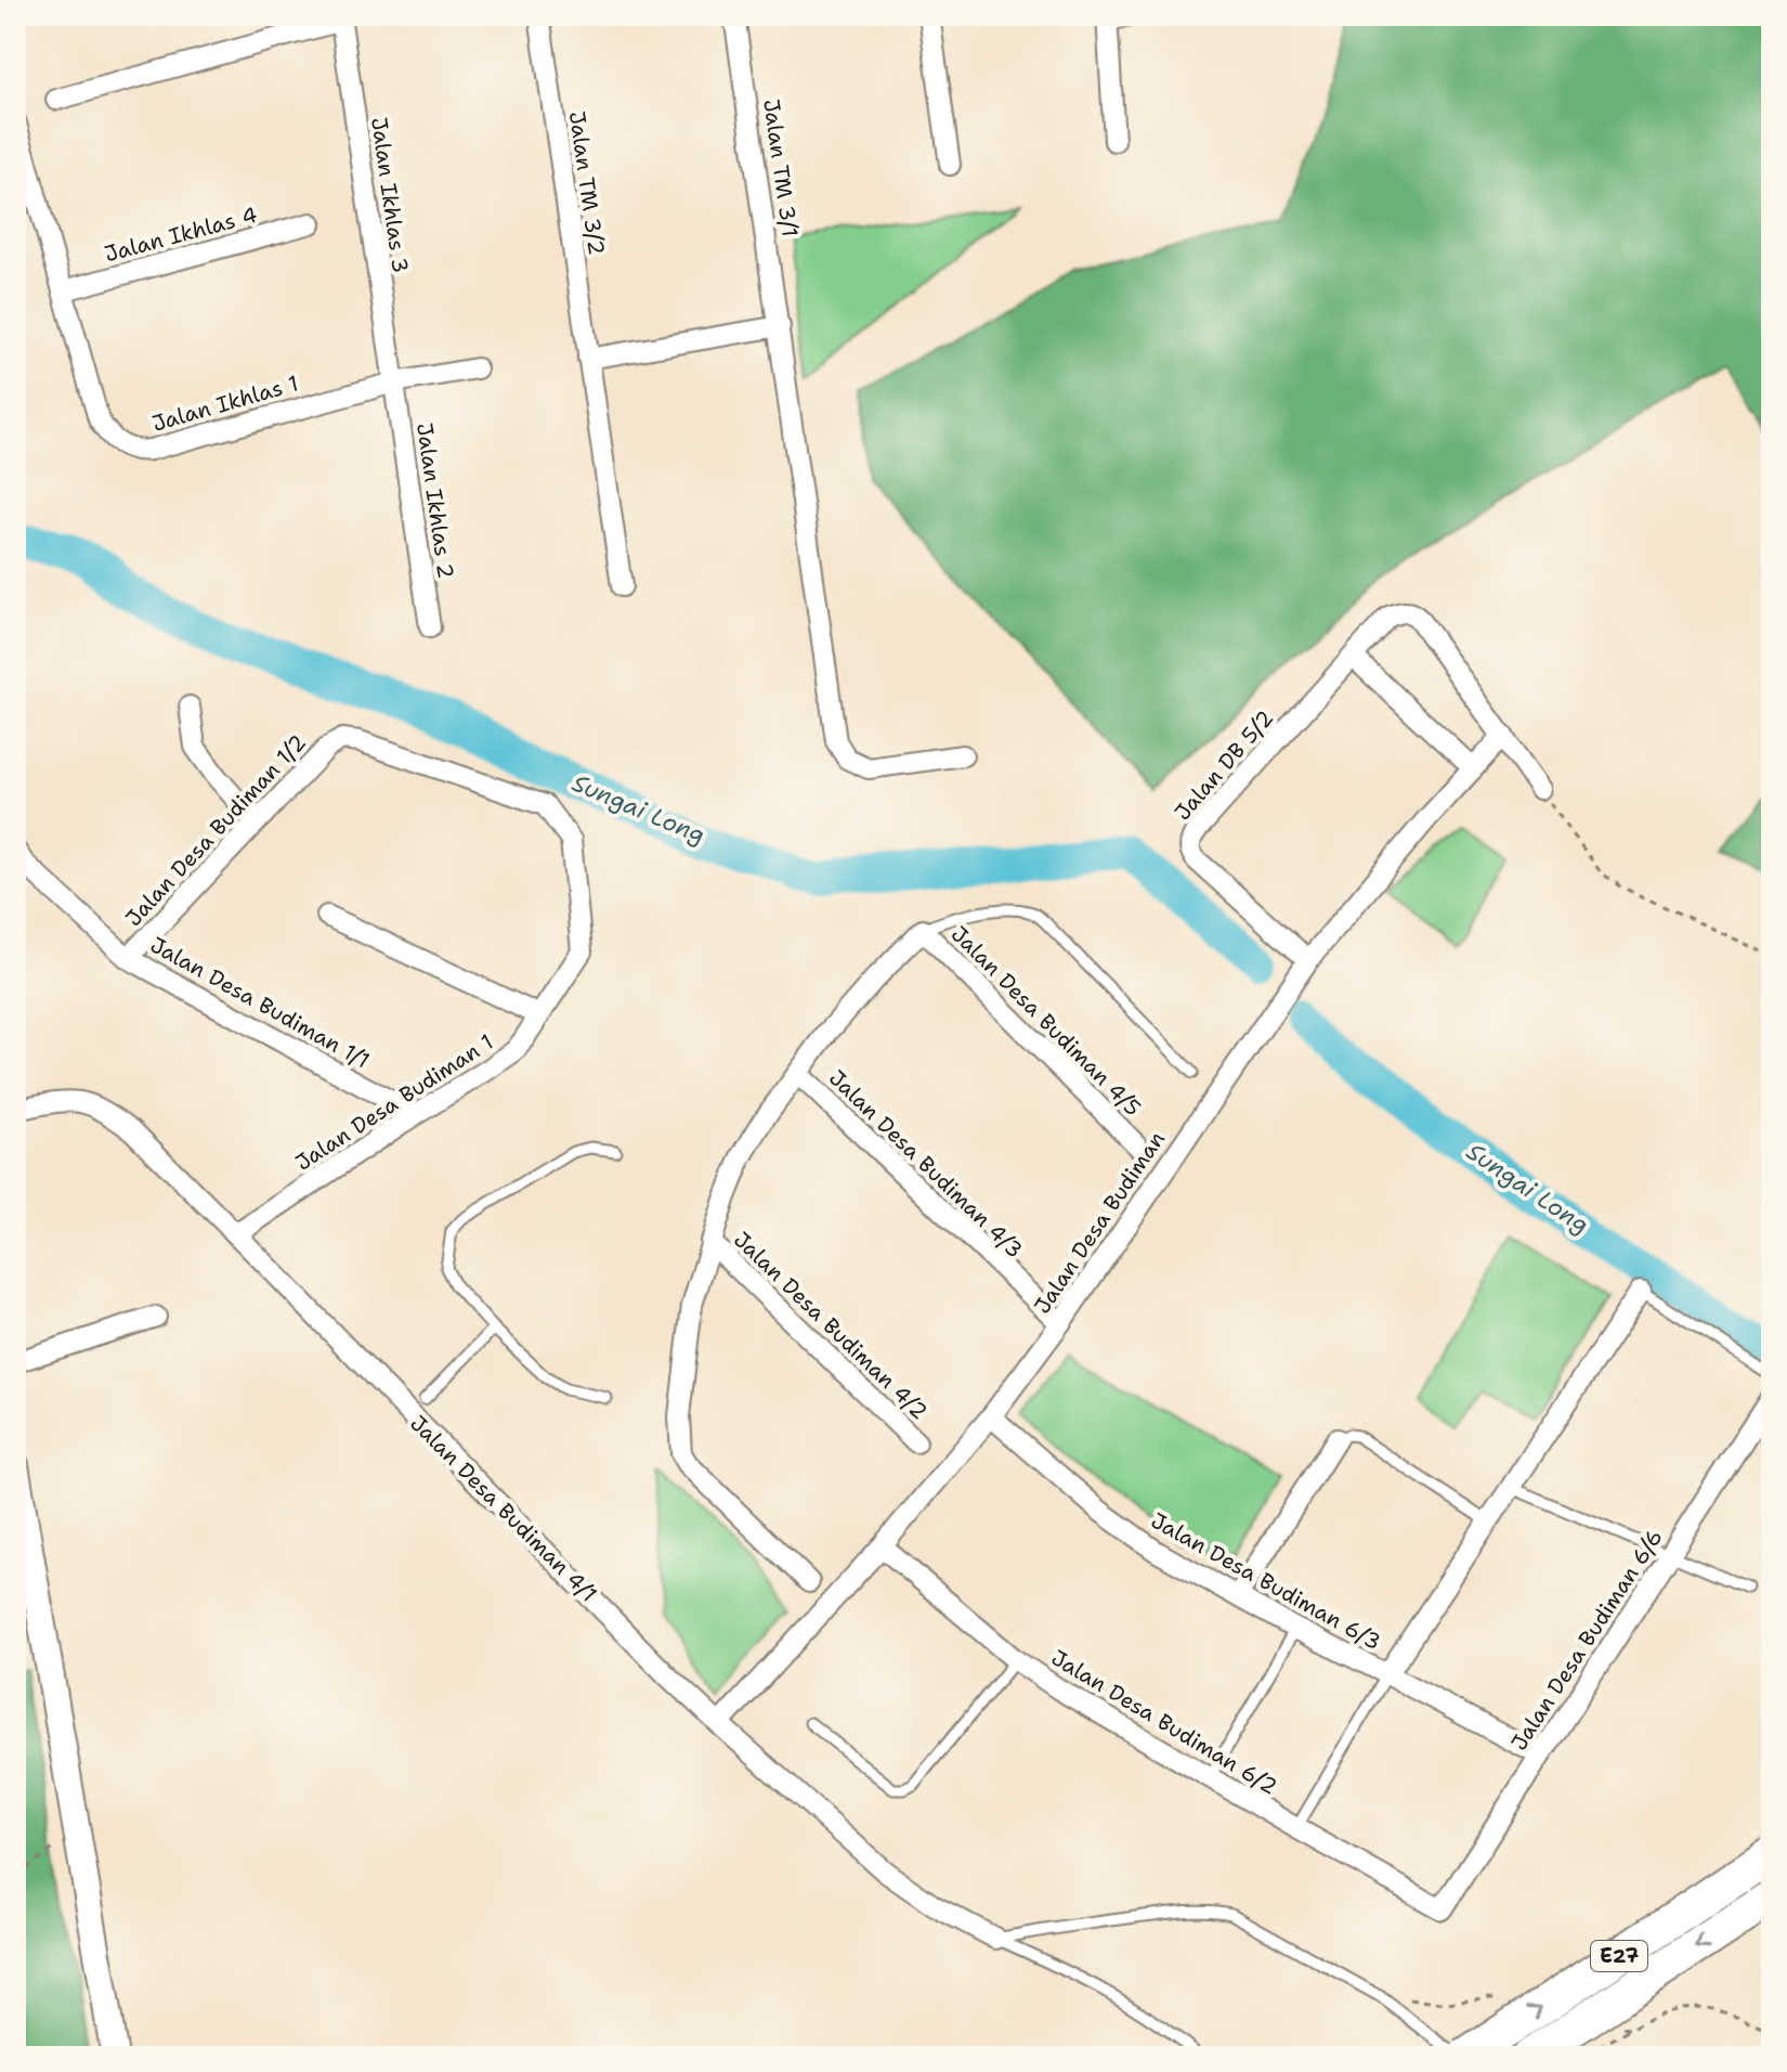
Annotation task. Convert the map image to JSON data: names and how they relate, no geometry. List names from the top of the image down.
{
  "streets": {
    "highway": ["E27"],
    "street": [
      "Jalan TM 3/1",
      "Jalan TM 3/2",
      "Jalan Ikhlas 3",
      "Jalan Ikhlas 4",
      "Jalan Ikhlas 1",
      "Jalan Ikhlas 2",
      "Jalan DB 5/2",
      "Jalan Desa Budiman 1/2",
      "Jalan Desa Budiman 1/1",
      "Jalan Desa Budiman 4/5",
      "Jalan Desa Budiman 1",
      "Jalan Desa Budiman 4/3",
      "Jalan Desa Budiman",
      "Jalan Desa Budiman 4/2",
      "Jalan Desa Budiman 4/1",
      "Jalan Desa Budiman 6/3",
      "Jalan Desa Budiman 6/6",
      "Jalan Desa Budiman 6/2"
    ]
  },
  "crossings": [
    ["Jalan Ikhlas 3", "Jalan Ikhlas 1"],
    ["Jalan Ikhlas 3", "Jalan Ikhlas 2"],
    ["Jalan Ikhlas 4", "Jalan Ikhlas 1"],
    ["Jalan Ikhlas 1", "Jalan Ikhlas 2"],
    ["Jalan DB 5/2", "Jalan Desa Budiman"],
    ["Jalan Desa Budiman 1/2", "Jalan Desa Budiman 1/1"],
    ["Jalan Desa Budiman 1/2", "Jalan Desa Budiman 1"],
    ["Jalan Desa Budiman 1/1", "Jalan Desa Budiman 1"],
    ["Jalan Desa Budiman 1", "Jalan Desa Budiman 4/1"],
    ["Jalan Desa Budiman 4/3", "Jalan Desa Budiman"],
    ["Jalan Desa Budiman", "Jalan Desa Budiman 4/1"],
    ["Jalan Desa Budiman", "Jalan Desa Budiman 6/3"],
    ["Jalan Desa Budiman", "Jalan Desa Budiman 6/2"],
    ["Jalan Desa Budiman 6/3", "Jalan Desa Budiman 6/6"],
    ["Jalan Desa Budiman 6/6", "Jalan Desa Budiman 6/2"]
  ],
  "water": ["Sungai Long"]
}
